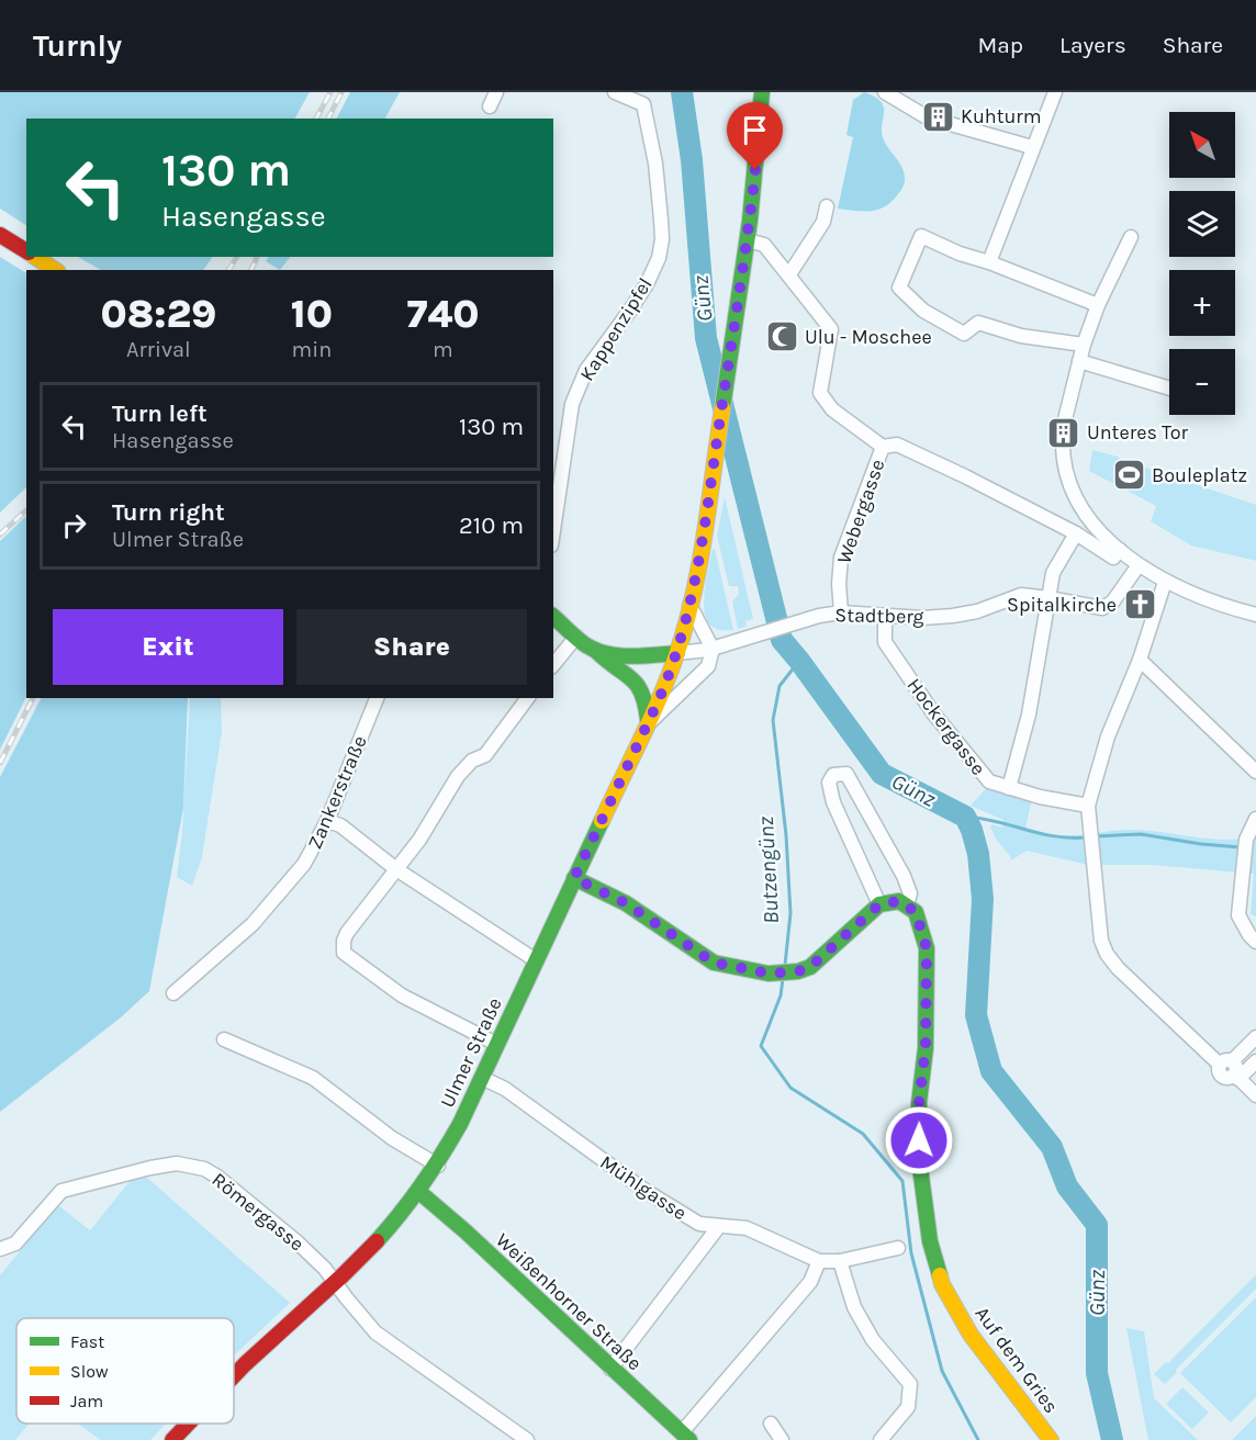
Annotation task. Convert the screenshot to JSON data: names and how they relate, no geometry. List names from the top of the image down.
{
  "streets": {
    "main road": ["Ulmer Straße", "Weißenhorner Straße", "Auf dem Gries"],
    "street": [
      "Kappenzipfel",
      "Webergasse",
      "Stadtberg",
      "Hockergasse",
      "Zankerstraße",
      "Mühlgasse",
      "Römergasse"
    ]
  },
  "crossings": [
    ["Webergasse", "Stadtberg"],
    ["Webergasse", "Ulmer Straße"],
    ["Stadtberg", "Hockergasse"],
    ["Stadtberg", "Ulmer Straße"],
    ["Ulmer Straße", "Mühlgasse"],
    ["Ulmer Straße", "Römergasse"],
    ["Ulmer Straße", "Weißenhorner Straße"]
  ],
  "water": ["Günz", "Butzengünz"],
  "places": {
    "building": ["Kuhturm", "Unteres Tor"],
    "mosque": ["Ulu - Moschee"],
    "sports": ["Bouleplatz"],
    "church": ["Spitalkirche"]
  },
  "legend": ["Fast", "Slow", "Jam"],
  "north": "top left",
  "page": {
    "header": "Turnly",
    "nav": ["Map", "Layers", "Share"],
    "map_buttons": ["+", "−"],
    "turn": ["130 m", "Hasengasse"],
    "eta": [
      "08:29",
      "Arrival",
      "10",
      "min",
      "740",
      "m"
    ],
    "list": [
      {
        "name": "Turn left",
        "note": "Hasengasse",
        "value": "130 m"
      },
      {
        "name": "Turn right",
        "note": "Ulmer Straße",
        "value": "210 m"
      }
    ],
    "buttons": ["Exit", "Share"]
  }
}
